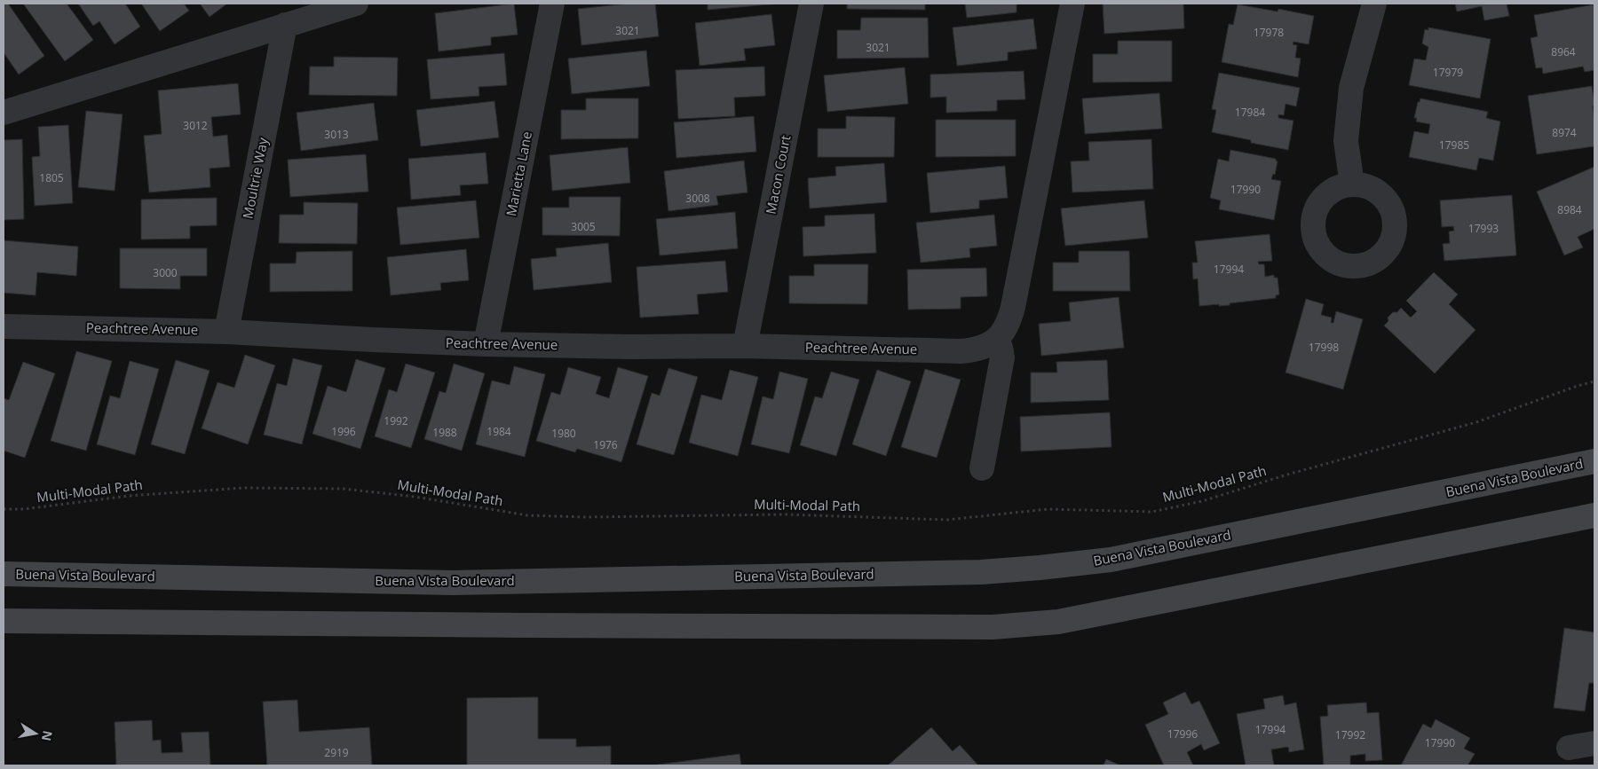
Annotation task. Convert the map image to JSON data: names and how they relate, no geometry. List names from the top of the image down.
{
  "streets": {
    "main road": ["Buena Vista Boulevard"],
    "street": [
      "Marietta Lane",
      "Macon Court",
      "Moultrie Way",
      "Peachtree Avenue"
    ],
    "path": ["Multi-Modal Path"]
  },
  "crossings": [
    ["Marietta Lane", "Peachtree Avenue"],
    ["Macon Court", "Peachtree Avenue"],
    ["Moultrie Way", "Peachtree Avenue"]
  ],
  "house_numbers": [
    "3021",
    "17978",
    "3021",
    "8964",
    "17979",
    "17984",
    "3012",
    "8974",
    "3013",
    "17985",
    "1805",
    "17990",
    "3008",
    "8984",
    "3005",
    "17993",
    "17994",
    "3000",
    "17998",
    "1992",
    "1996",
    "1984",
    "1988",
    "1980",
    "1976",
    "17994",
    "17996",
    "17992",
    "17990",
    "2919"
  ],
  "north": "right"
}
